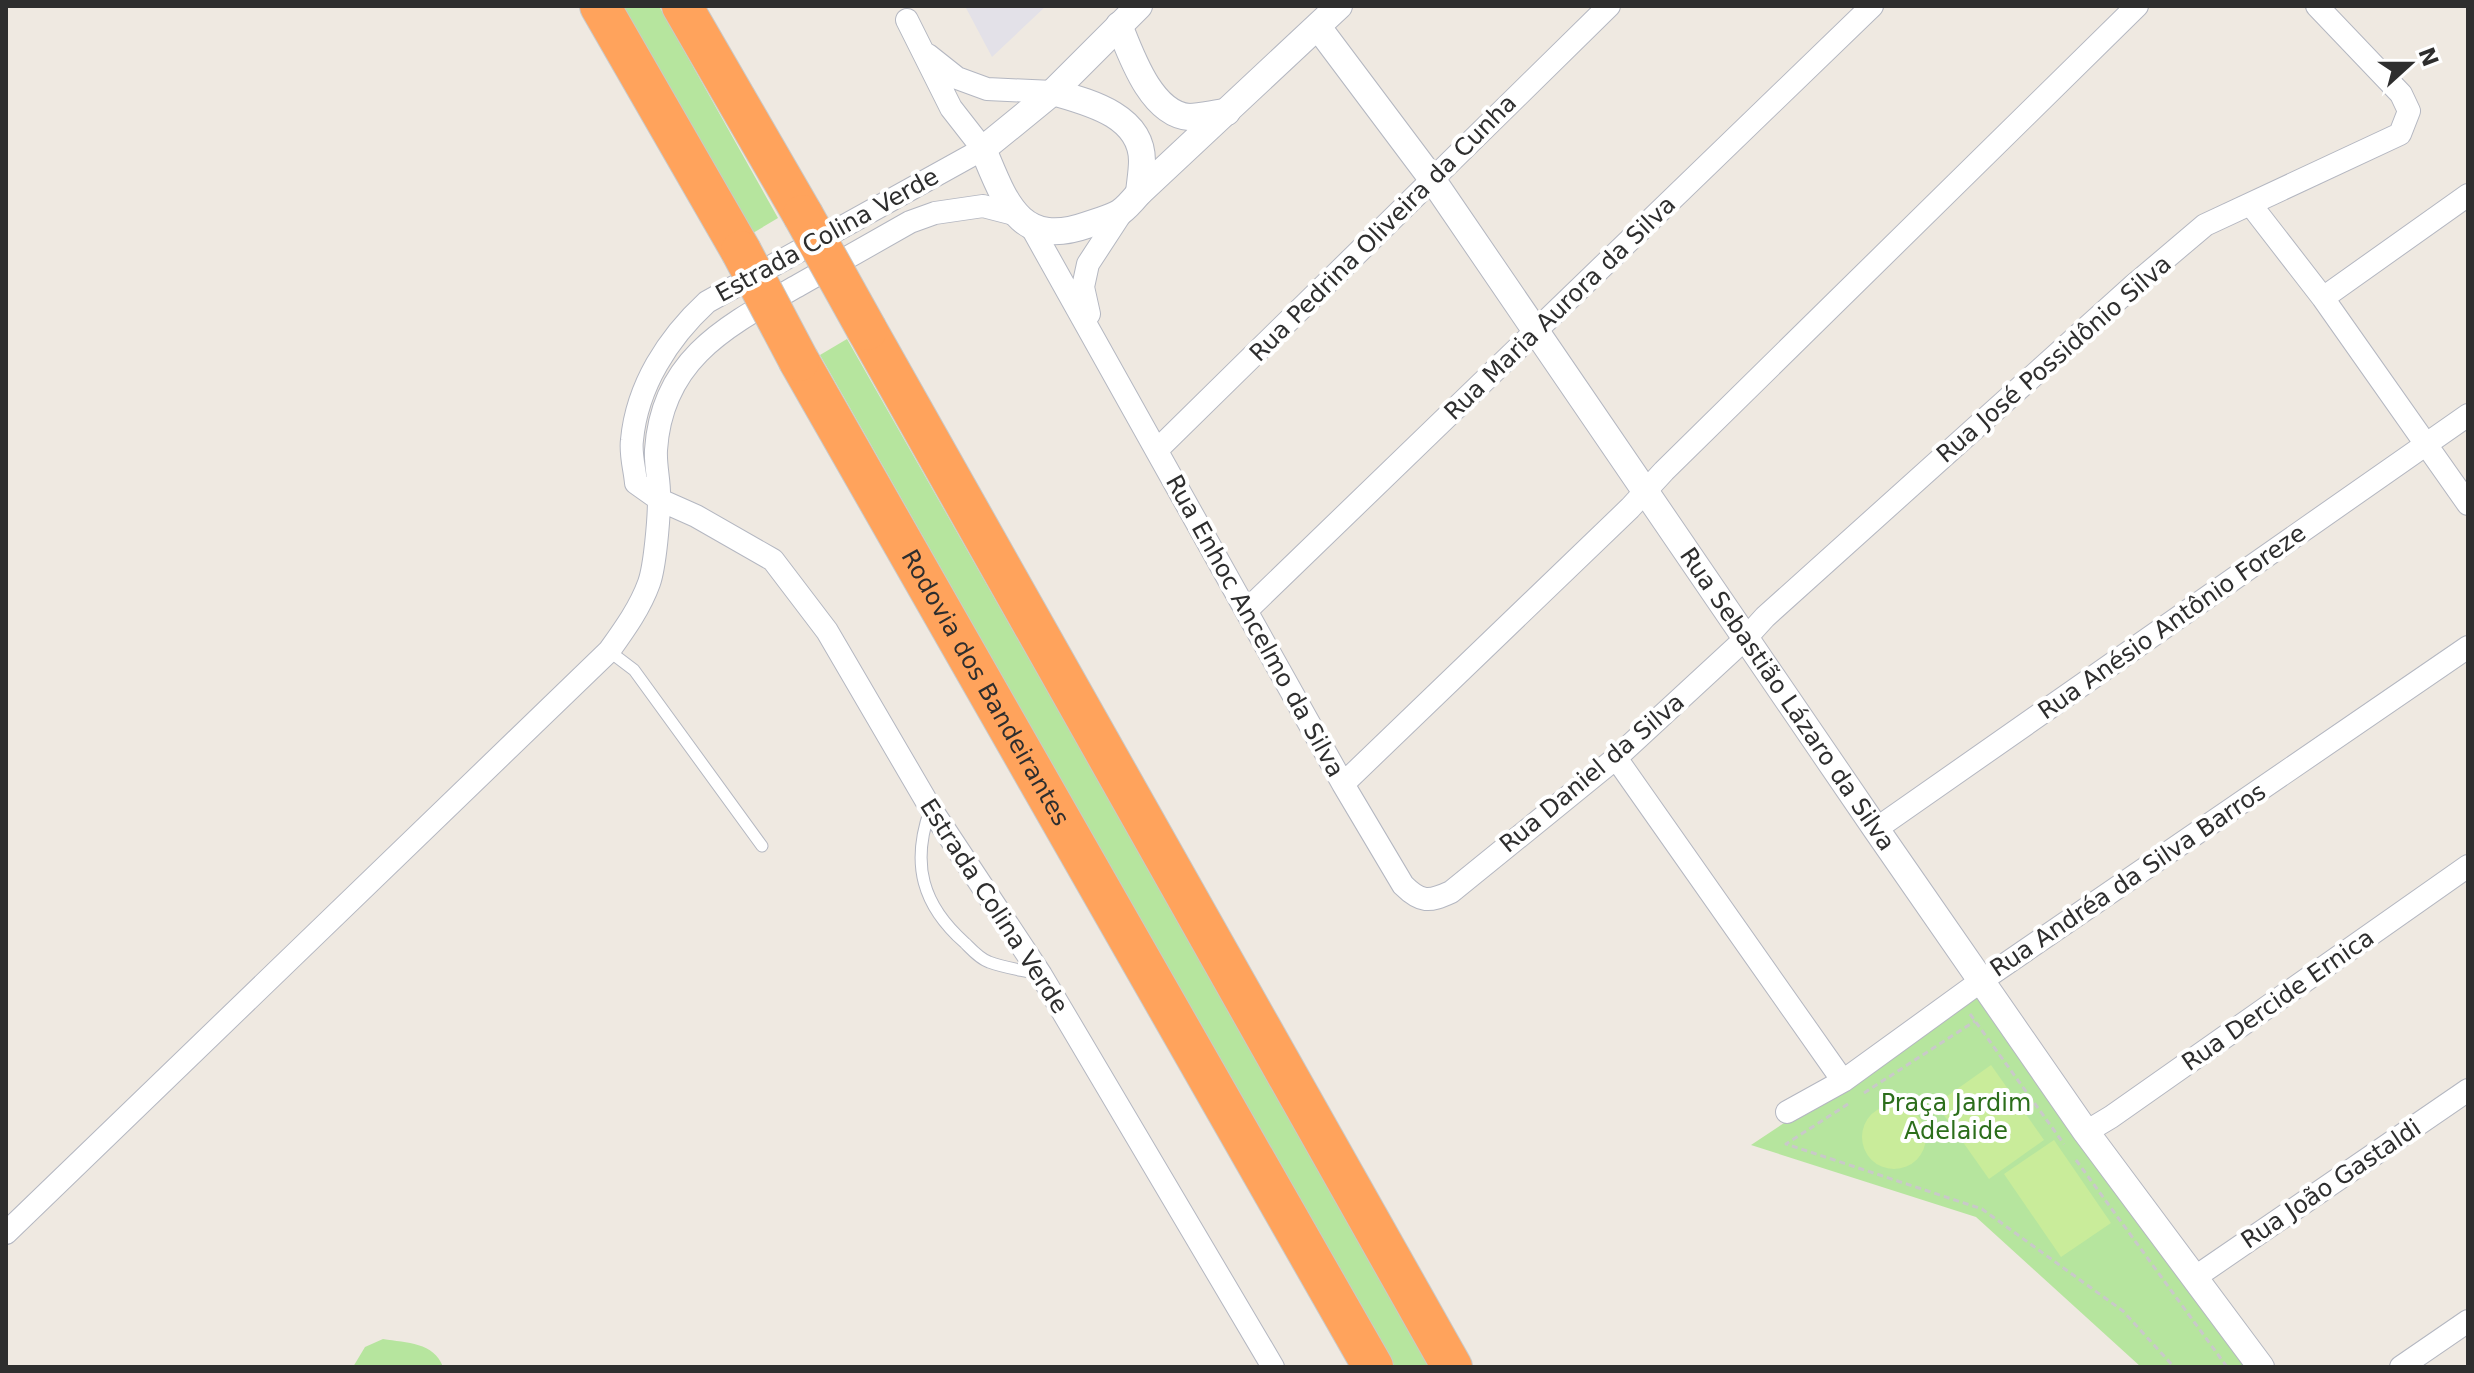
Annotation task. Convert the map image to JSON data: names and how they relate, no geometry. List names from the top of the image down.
{
  "streets": {
    "highway": ["Rodovia dos Bandeirantes"],
    "street": [
      "Rua Pedrina Oliveira da Cunha",
      "Estrada Colina Verde",
      "Rua Maria Aurora da Silva",
      "Rua José Possidônio Silva",
      "Rua Anésio Antônio Foreze",
      "Rua Enhoc Ancelmo da Silva",
      "Rua Sebastião Lázaro da Silva",
      "Rua Daniel da Silva",
      "Rua Andréa da Silva Barros",
      "Rua Dercide Ernica",
      "Rua João Gastaldi"
    ]
  },
  "crossings": [
    ["Rua Pedrina Oliveira da Cunha", "Rua Enhoc Ancelmo da Silva"],
    ["Rua Pedrina Oliveira da Cunha", "Rua Sebastião Lázaro da Silva"],
    ["Estrada Colina Verde", "Rua Enhoc Ancelmo da Silva"],
    ["Rua Maria Aurora da Silva", "Rua Enhoc Ancelmo da Silva"],
    ["Rua Maria Aurora da Silva", "Rua Sebastião Lázaro da Silva"],
    ["Rua José Possidônio Silva", "Rua Sebastião Lázaro da Silva"],
    ["Rua José Possidônio Silva", "Rua Daniel da Silva"],
    ["Rua Anésio Antônio Foreze", "Rua Sebastião Lázaro da Silva"],
    ["Rua Enhoc Ancelmo da Silva", "Rua Daniel da Silva"],
    ["Rua Sebastião Lázaro da Silva", "Rua Daniel da Silva"],
    ["Rua Sebastião Lázaro da Silva", "Rua Andréa da Silva Barros"],
    ["Rua Sebastião Lázaro da Silva", "Rua Dercide Ernica"],
    ["Rua Sebastião Lázaro da Silva", "Rua João Gastaldi"]
  ],
  "parks": ["Praça Jardim Adelaide"],
  "north": "right"
}
